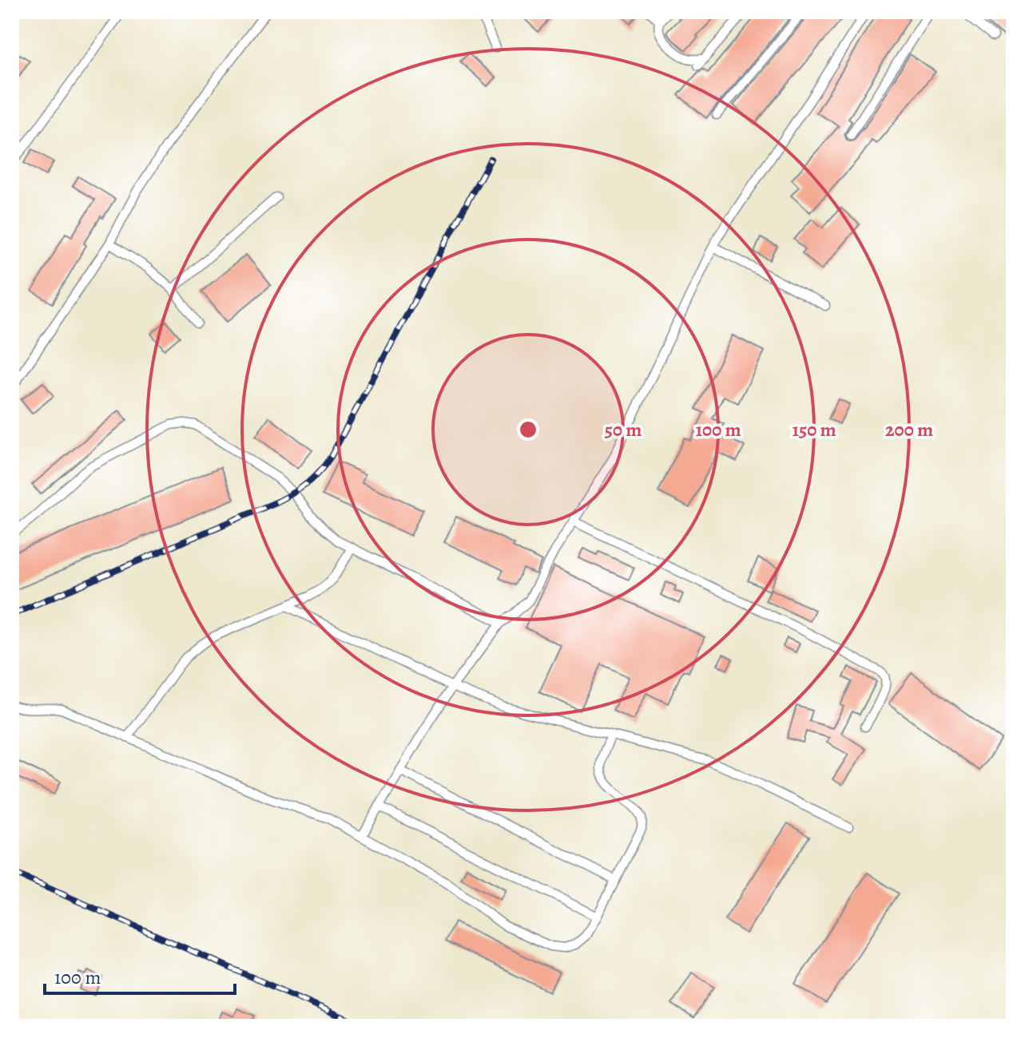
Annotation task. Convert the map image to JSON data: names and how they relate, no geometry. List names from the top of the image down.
{
  "scale_bar": "100 m",
  "rings": [
    "50 m",
    "100 m",
    "150 m",
    "200 m"
  ]
}
